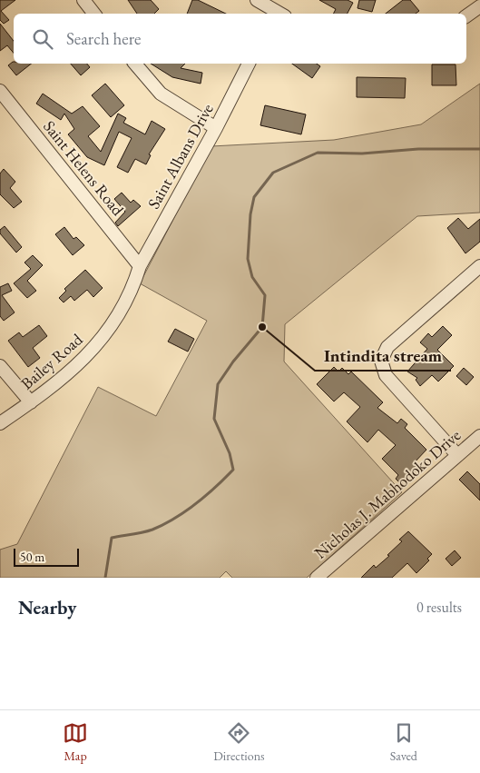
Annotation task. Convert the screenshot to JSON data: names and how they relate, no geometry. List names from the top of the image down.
{
  "streets": {
    "street": [
      "Saint Albans Drive",
      "Saint Helens Road",
      "Bailey Road",
      "Nicholas J. Mabhodoko Drive"
    ]
  },
  "crossings": [
    ["Saint Albans Drive", "Saint Helens Road"],
    ["Saint Albans Drive", "Bailey Road"],
    ["Saint Helens Road", "Bailey Road"]
  ],
  "places": ["Intindita stream"],
  "scale_bar": "50 m",
  "page": {
    "search": "Search here",
    "scale": "50 m",
    "heading": ["Nearby", "0 results"],
    "nav": ["Map", "Directions", "Saved"]
  }
}
